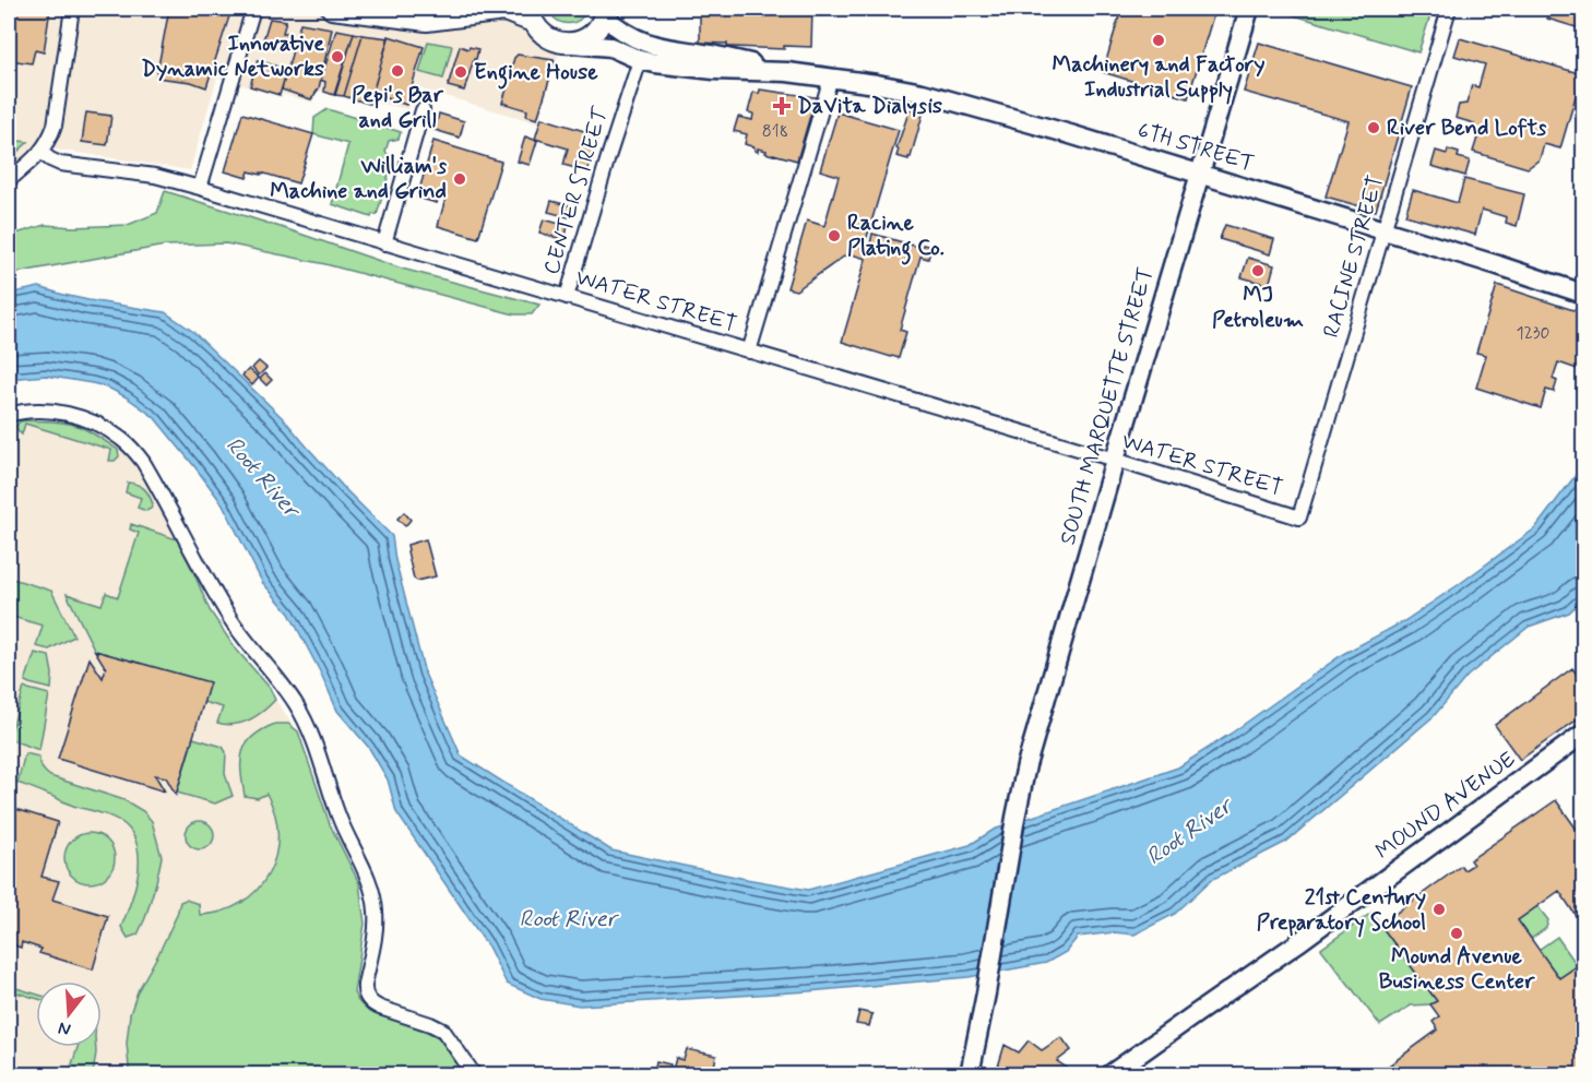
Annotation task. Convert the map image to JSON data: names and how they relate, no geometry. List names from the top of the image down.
{
  "streets": {
    "street": [
      "6TH STREET",
      "CENTER STREET",
      "RACINE STREET",
      "WATER STREET",
      "SOUTH MARQUETTE STREET",
      "MOUND AVENUE"
    ]
  },
  "crossings": [
    ["6TH STREET", "CENTER STREET"],
    ["6TH STREET", "RACINE STREET"],
    ["6TH STREET", "SOUTH MARQUETTE STREET"],
    ["CENTER STREET", "WATER STREET"],
    ["RACINE STREET", "WATER STREET"],
    ["WATER STREET", "SOUTH MARQUETTE STREET"]
  ],
  "water": ["Root River"],
  "places": {
    "other": [
      "Machinery and Factory Industrial Supply",
      "Innovative Dynamic Networks",
      "Pepi's Bar and Grill",
      "Engine House",
      "River Bend Lofts",
      "William's Machine and Grind",
      "Racine Plating Co.",
      "MJ Petroleum",
      "21st Century Preparatory School",
      "Mound Avenue Business Center"
    ],
    "health": ["DaVita Dialysis"]
  },
  "house_numbers": ["818", "1230"],
  "north": "bottom"
}
